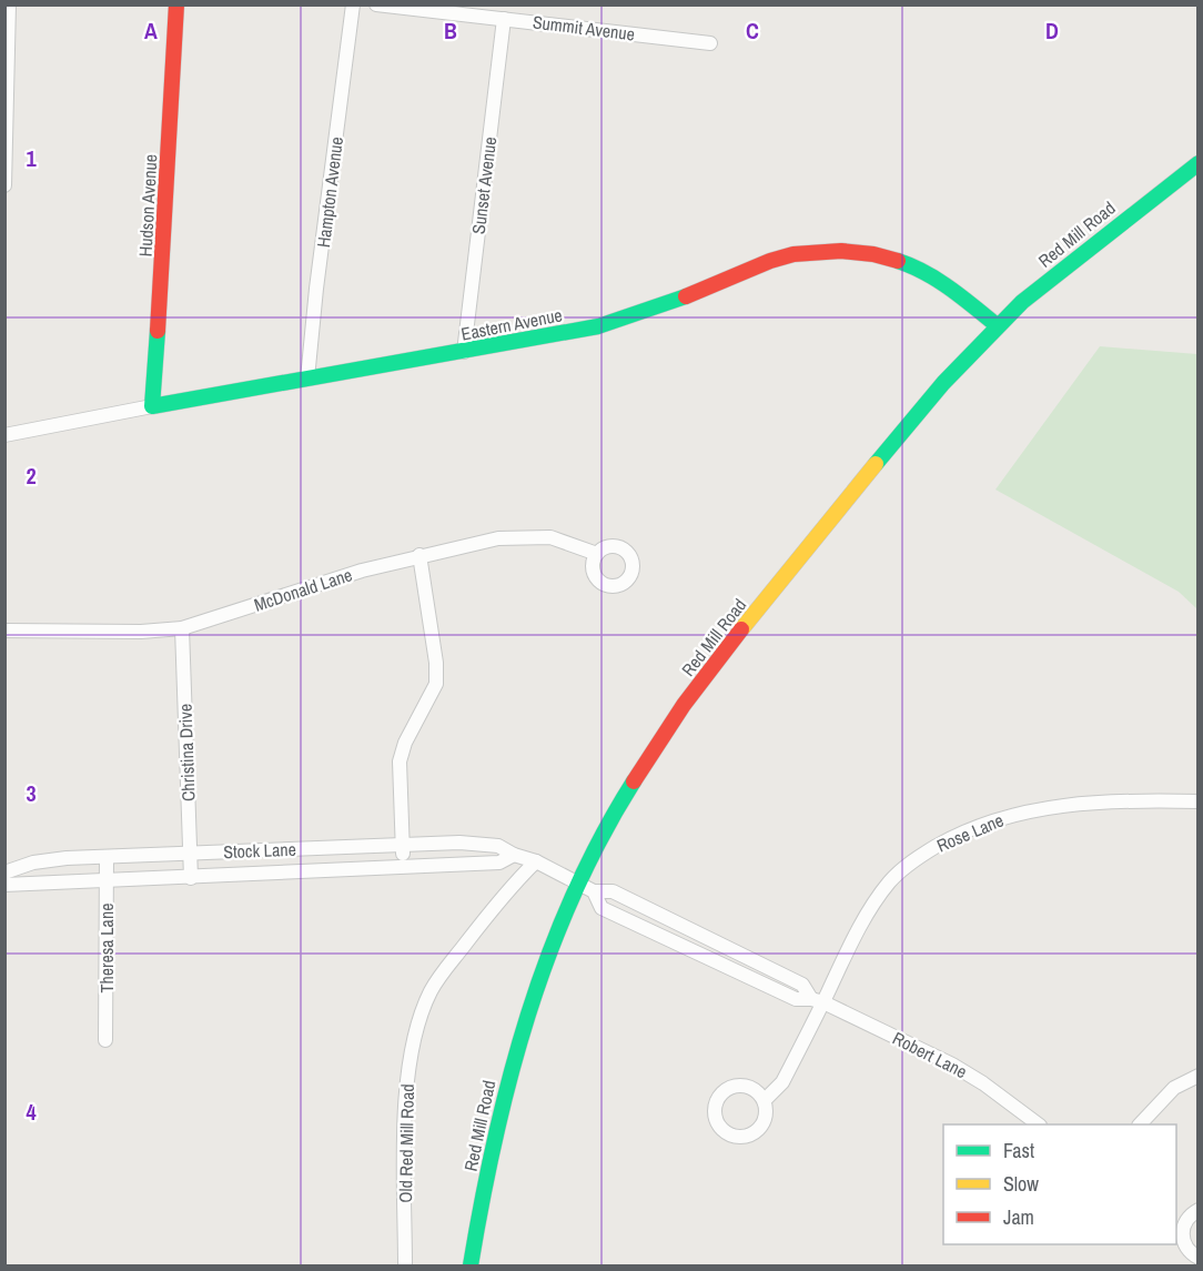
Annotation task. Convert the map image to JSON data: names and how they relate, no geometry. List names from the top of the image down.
{
  "streets": {
    "main road": ["Hudson Avenue", "Red Mill Road", "Eastern Avenue"],
    "street": [
      "Summit Avenue",
      "Sunset Avenue",
      "Hampton Avenue",
      "McDonald Lane",
      "Christina Drive",
      "Rose Lane",
      "Stock Lane",
      "Theresa Lane",
      "Robert Lane",
      "Old Red Mill Road"
    ]
  },
  "crossings": [
    ["Summit Avenue", "Sunset Avenue"],
    ["Sunset Avenue", "Eastern Avenue"],
    ["Hampton Avenue", "Eastern Avenue"],
    ["Hudson Avenue", "Eastern Avenue"],
    ["Red Mill Road", "Eastern Avenue"],
    ["Red Mill Road", "Stock Lane"],
    ["Red Mill Road", "Robert Lane"],
    ["McDonald Lane", "Christina Drive"],
    ["Christina Drive", "Stock Lane"],
    ["Rose Lane", "Robert Lane"],
    ["Stock Lane", "Theresa Lane"],
    ["Stock Lane", "Robert Lane"],
    ["Stock Lane", "Old Red Mill Road"]
  ],
  "legend": ["Fast", "Slow", "Jam"],
  "grid": {
    "columns": [
      "A",
      "B",
      "C",
      "D"
    ],
    "rows": [
      "1",
      "2",
      "3",
      "4"
    ]
  }
}
